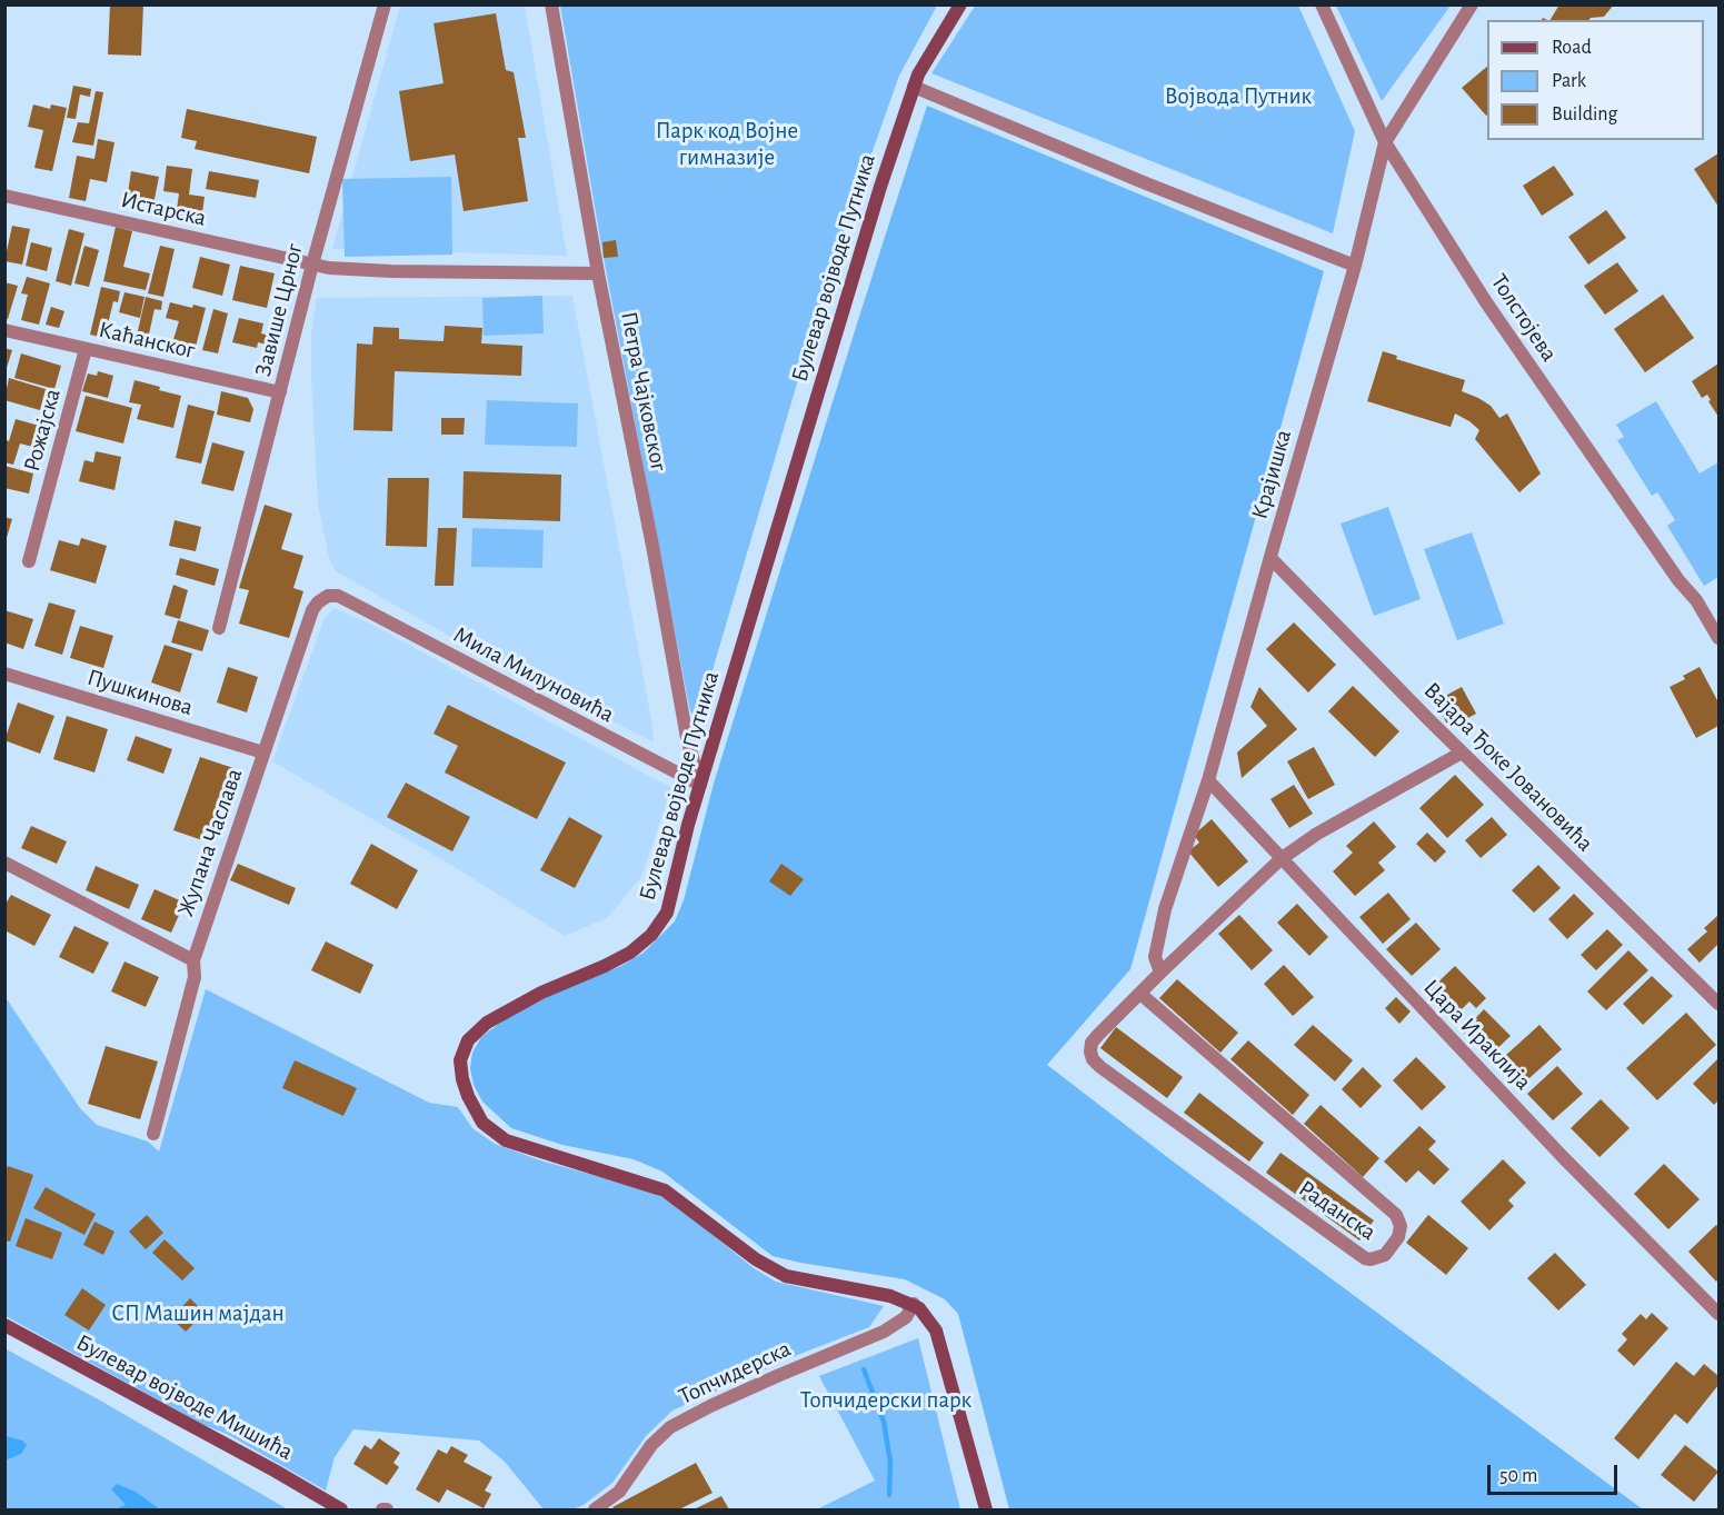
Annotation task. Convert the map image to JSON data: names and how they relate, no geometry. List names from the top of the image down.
{
  "streets": {
    "street": [
      "Истарска",
      "Булевар војводе Путника",
      "Завише Црног",
      "Толстојева",
      "Каћанског",
      "Петра Чајковског",
      "Рожајска",
      "Крајишка",
      "Мила Милуновића",
      "Пушкинова",
      "Вајара Ђоке Јовановића",
      "Жупана Часлава",
      "Цара Ираклија",
      "Раданска",
      "Топчидерска",
      "Булевар војводе Мишића"
    ]
  },
  "crossings": [
    ["Истарска", "Завише Црног"],
    ["Истарска", "Петра Чајковског"],
    ["Булевар војводе Путника", "Петра Чајковског"],
    ["Булевар војводе Путника", "Мила Милуновића"],
    ["Булевар војводе Путника", "Топчидерска"],
    ["Завише Црног", "Каћанског"],
    ["Толстојева", "Крајишка"],
    ["Каћанског", "Рожајска"],
    ["Петра Чајковског", "Мила Милуновића"],
    ["Крајишка", "Вајара Ђоке Јовановића"],
    ["Крајишка", "Цара Ираклија"],
    ["Крајишка", "Раданска"],
    ["Мила Милуновића", "Жупана Часлава"],
    ["Пушкинова", "Жупана Часлава"],
    ["Вајара Ђоке Јовановића", "Раданска"],
    ["Цара Ираклија", "Раданска"]
  ],
  "parks": [
    "Војвода Путник",
    "Парк код Војне гимназије",
    "СП Машин мајдан",
    "Топчидерски парк"
  ],
  "legend": ["Road", "Park", "Building"],
  "scale_bar": "50 m"
}
